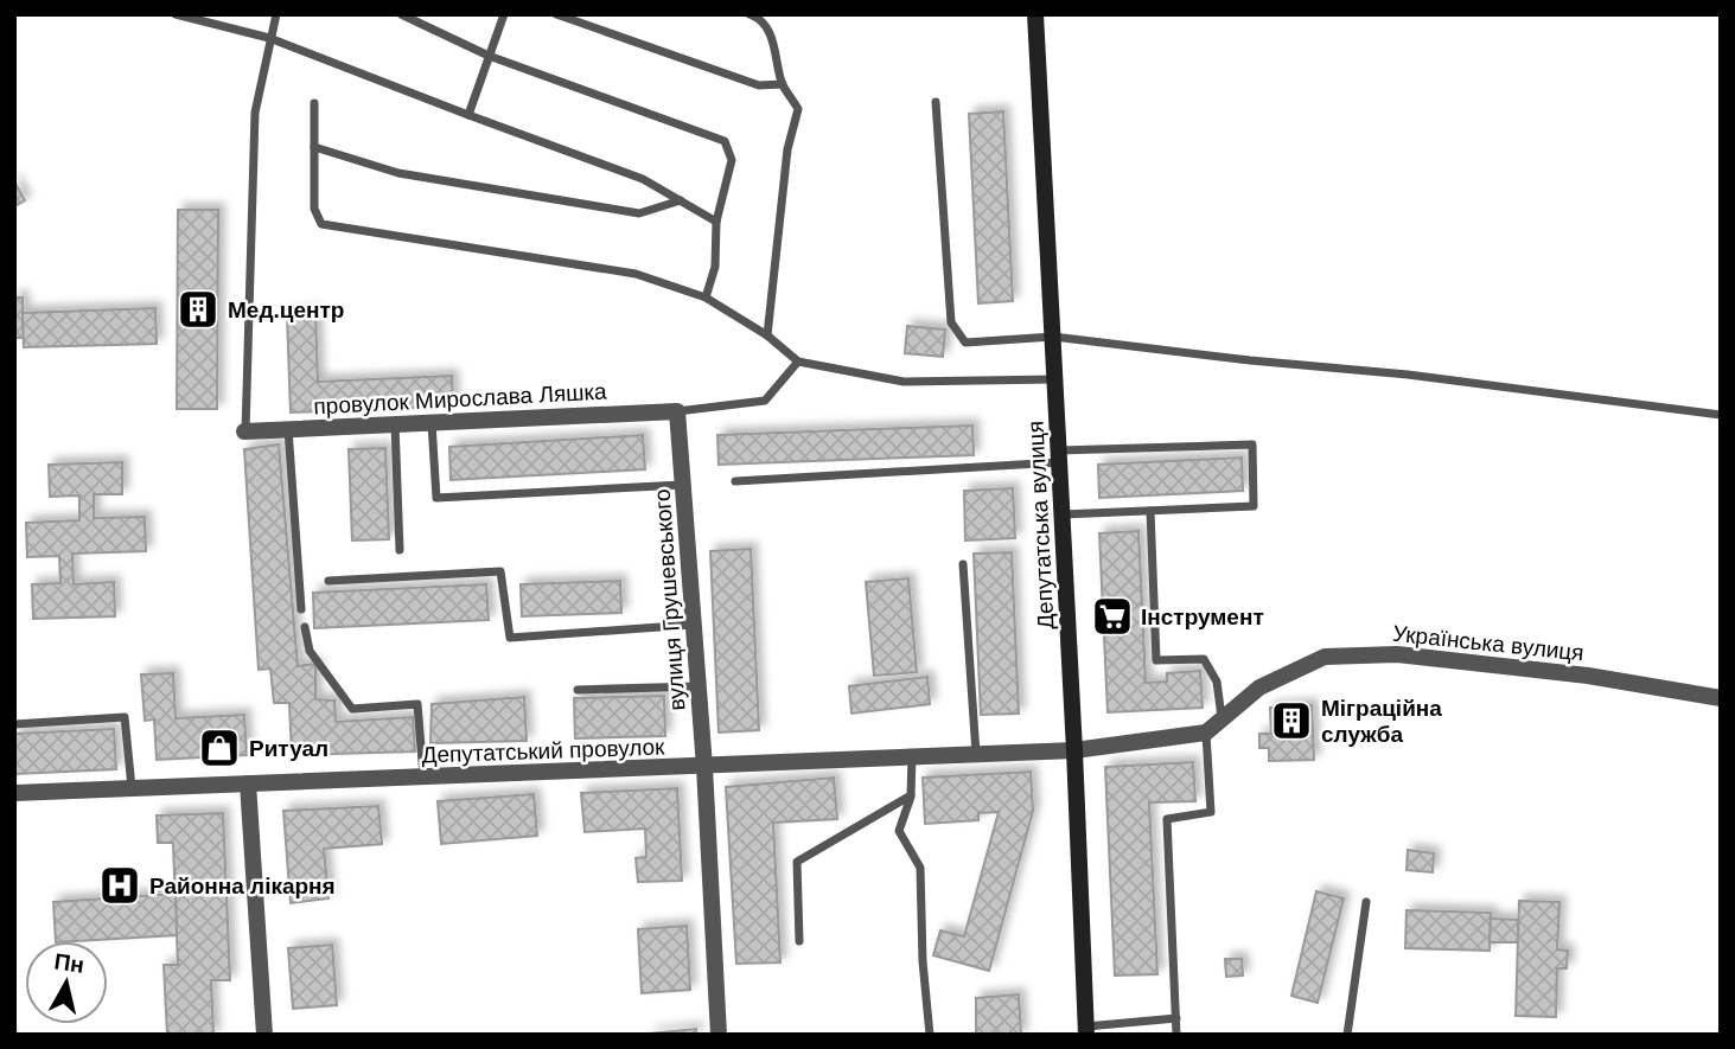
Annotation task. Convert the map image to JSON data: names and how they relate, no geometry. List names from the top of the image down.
{
  "streets": {
    "street": [
      "провулок Мирослава Ляшка",
      "Депутатська вулиця",
      "вулиця Грушевського",
      "Українська вулиця",
      "Депутатський провулок"
    ]
  },
  "crossings": [
    ["провулок Мирослава Ляшка", "вулиця Грушевського"],
    ["Депутатська вулиця", "Депутатський провулок"],
    ["вулиця Грушевського", "Депутатський провулок"]
  ],
  "places": {
    "building": ["Мед.центр", "Міграційна служба"],
    "supermarket": ["Інструмент"],
    "shop": ["Ритуал"],
    "hospital": ["Районна лікарня"]
  },
  "north": "top"
}
